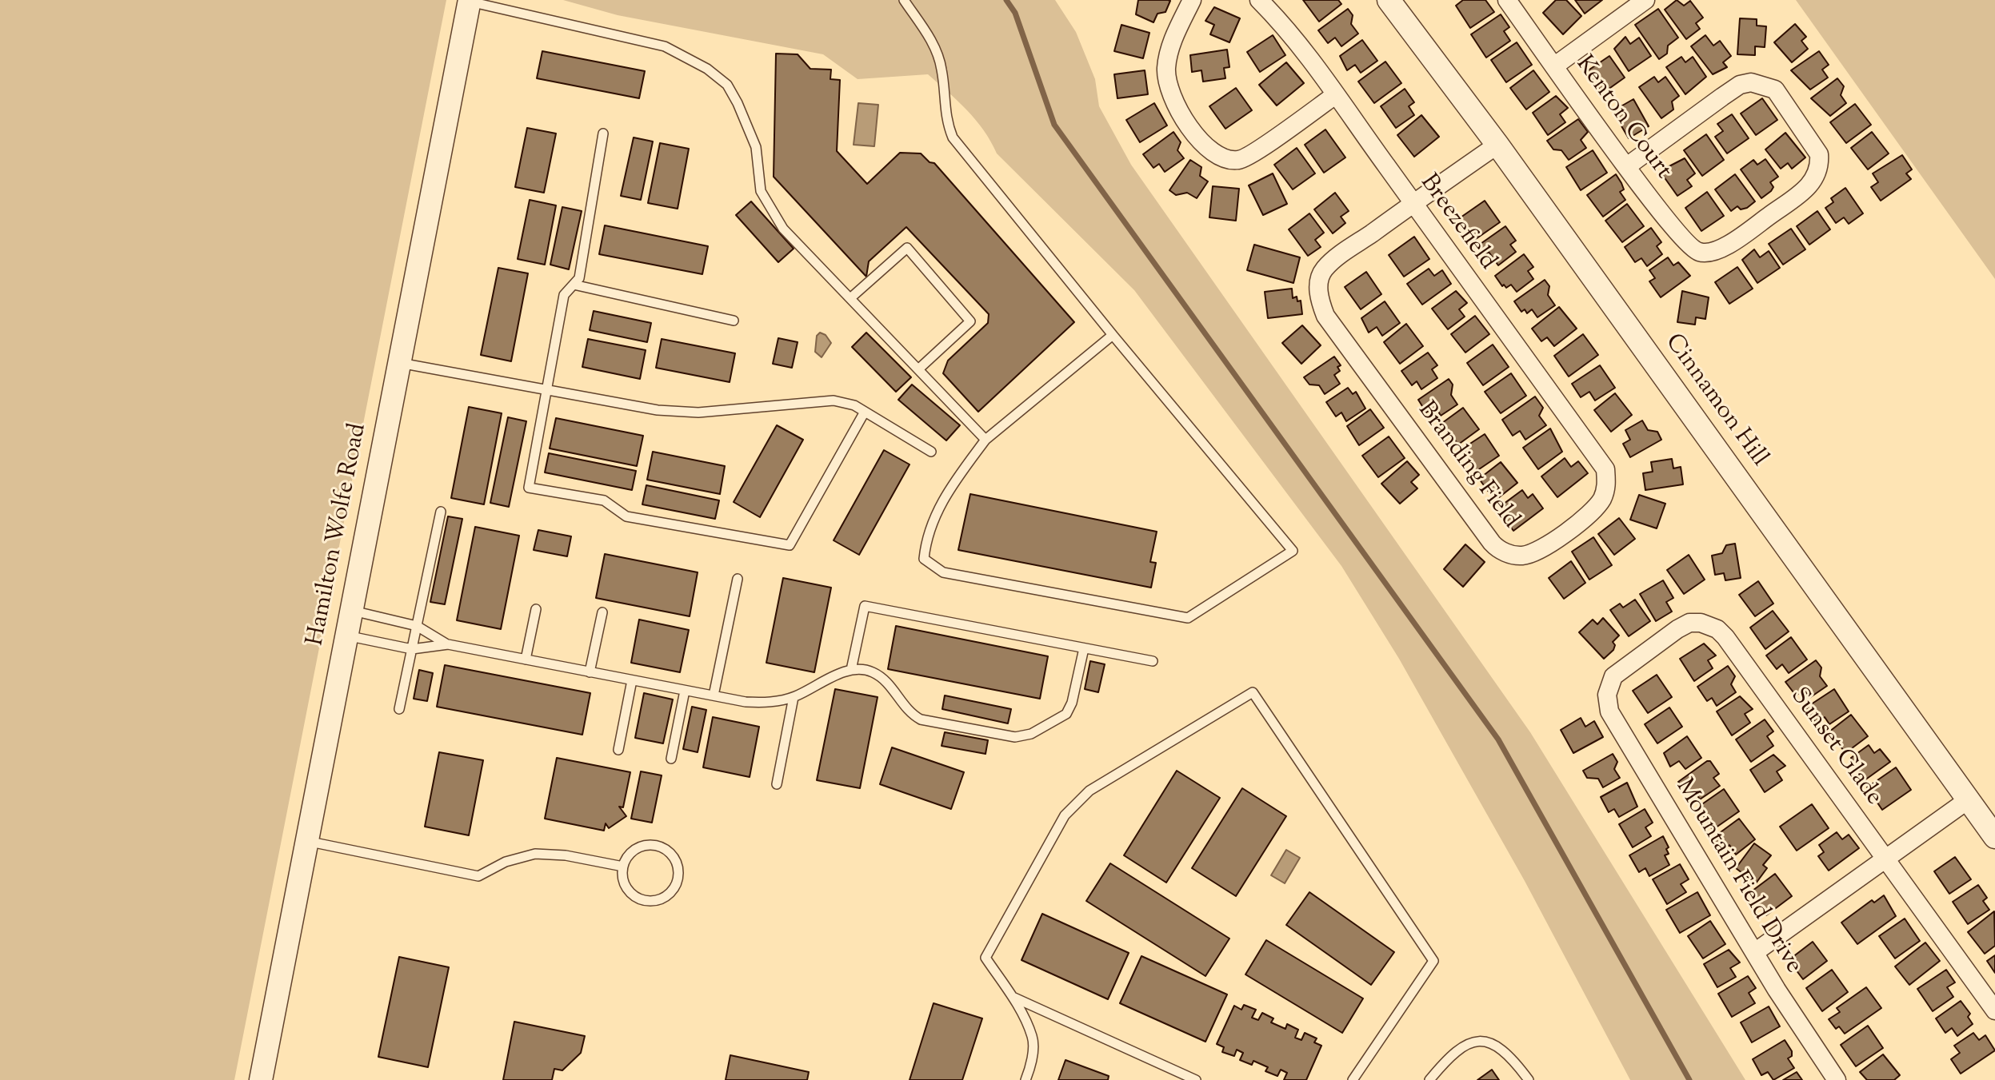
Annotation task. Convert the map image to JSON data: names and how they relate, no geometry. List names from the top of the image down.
{
  "streets": {
    "street": [
      "Kenton Court",
      "Breezefield",
      "Cinnamon Hill",
      "Branding Field",
      "Hamilton Wolfe Road",
      "Sunset Glade",
      "Mountain Field Drive"
    ]
  },
  "crossings": [
    ["Breezefield", "Branding Field"],
    ["Sunset Glade", "Mountain Field Drive"]
  ]
}
